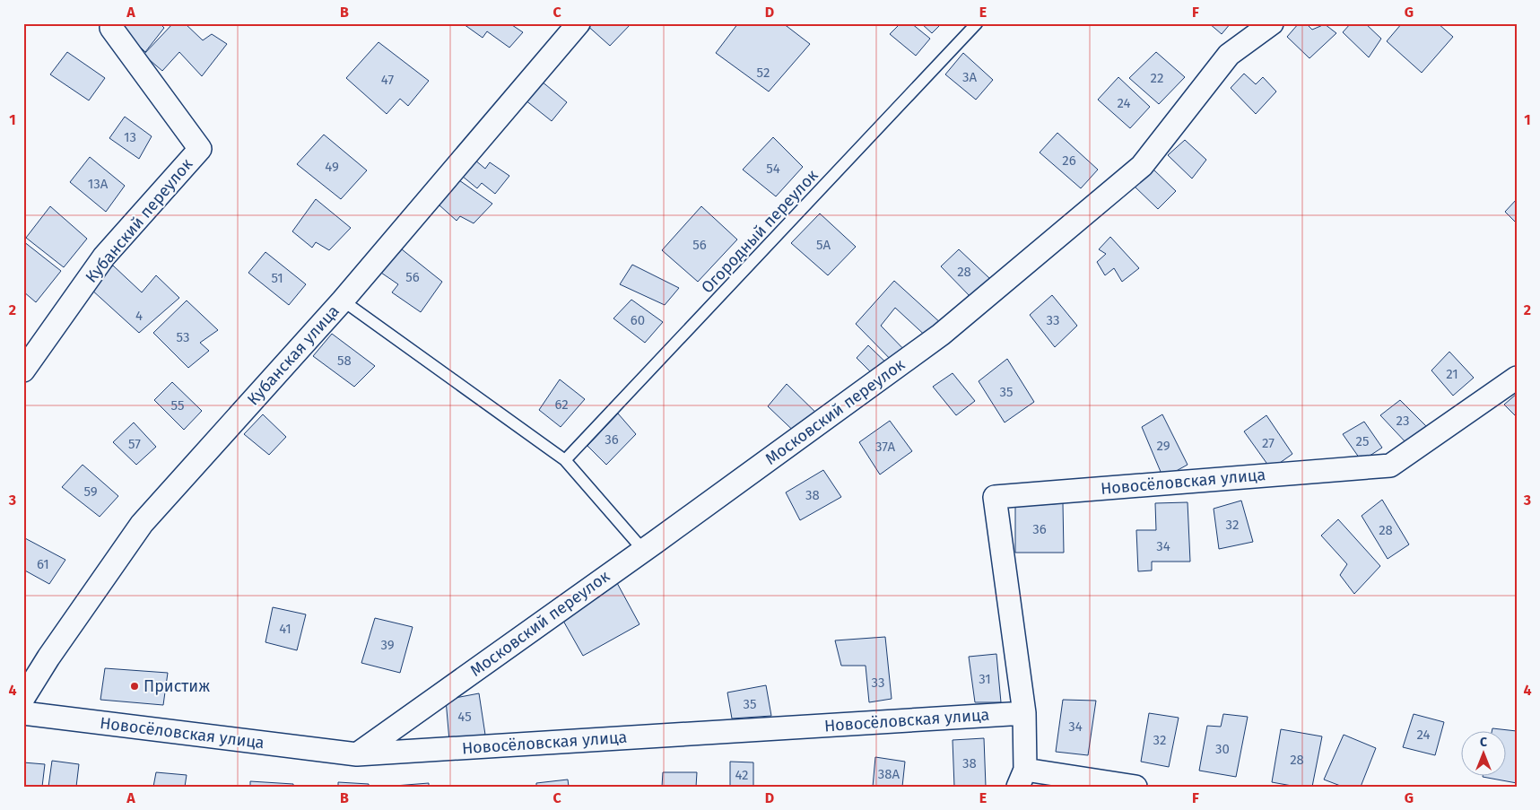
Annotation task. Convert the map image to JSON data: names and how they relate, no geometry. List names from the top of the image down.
{
  "streets": {
    "street": [
      "Кубанский переулок",
      "Кубанская улица",
      "Московский переулок",
      "Новосёловская улица"
    ],
    "lane": ["Огородный переулок"]
  },
  "crossings": [
    ["Московский переулок", "Новосёловская улица"]
  ],
  "places": ["Пристиж"],
  "house_numbers": [
    "52",
    "3А",
    "22",
    "47",
    "24",
    "13",
    "26",
    "49",
    "54",
    "13А",
    "56",
    "5А",
    "28",
    "56",
    "51",
    "4",
    "60",
    "33",
    "53",
    "58",
    "21",
    "35",
    "62",
    "55",
    "23",
    "36",
    "25",
    "27",
    "57",
    "29",
    "37А",
    "59",
    "38",
    "32",
    "36",
    "28",
    "34",
    "61",
    "41",
    "39",
    "31",
    "33",
    "35",
    "45",
    "34",
    "24",
    "32",
    "30",
    "28",
    "38",
    "38А",
    "42"
  ],
  "north": "top",
  "grid": {
    "columns": [
      "A",
      "B",
      "C",
      "D",
      "E",
      "F",
      "G"
    ],
    "rows": [
      "1",
      "2",
      "3",
      "4"
    ]
  }
}
